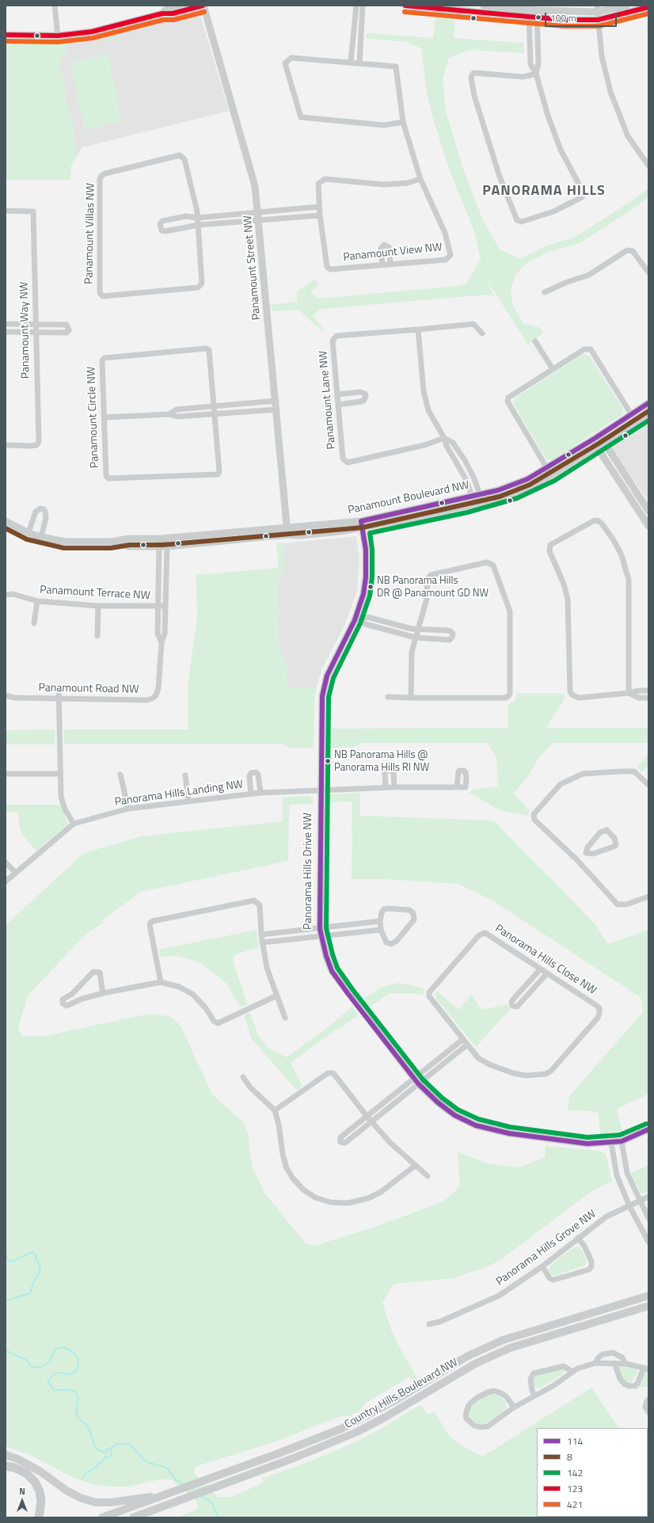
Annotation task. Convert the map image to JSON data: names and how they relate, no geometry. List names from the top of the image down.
{
  "streets": {
    "main road": ["Country Hills Boulevard NW"],
    "street": [
      "Panamount Villas NW",
      "Panamount View NW",
      "Panamount Street NW",
      "Panamount Way NW",
      "Panamount Lane NW",
      "Panamount Circle NW",
      "Panamount Boulevard NW",
      "Panamount Terrace NW",
      "Panamount Road NW",
      "Panorama Hills Landing NW",
      "Panorama Hills Drive NW",
      "Panorama Hills Close NW",
      "Panorama Hills Grove NW"
    ]
  },
  "crossings": [
    ["Panamount Street NW", "Panamount Boulevard NW"],
    ["Panamount Boulevard NW", "Panamount Road NW"],
    ["Panamount Boulevard NW", "Panorama Hills Drive NW"],
    ["Panamount Terrace NW", "Panamount Road NW"],
    ["Panorama Hills Landing NW", "Panorama Hills Drive NW"]
  ],
  "districts": ["PANORAMA HILLS"],
  "places": ["NB Panorama Hills DR @ Panamount GD NW", "NB Panorama Hills @ Panorama Hills RI NW"],
  "lines": [
    "transit line 123",
    "transit line 421",
    "transit line 114",
    "transit line 8",
    "transit line 142"
  ],
  "legend": [
    "114",
    "8",
    "142",
    "123",
    "421"
  ],
  "scale_bar": "100 m",
  "north": "top"
}
